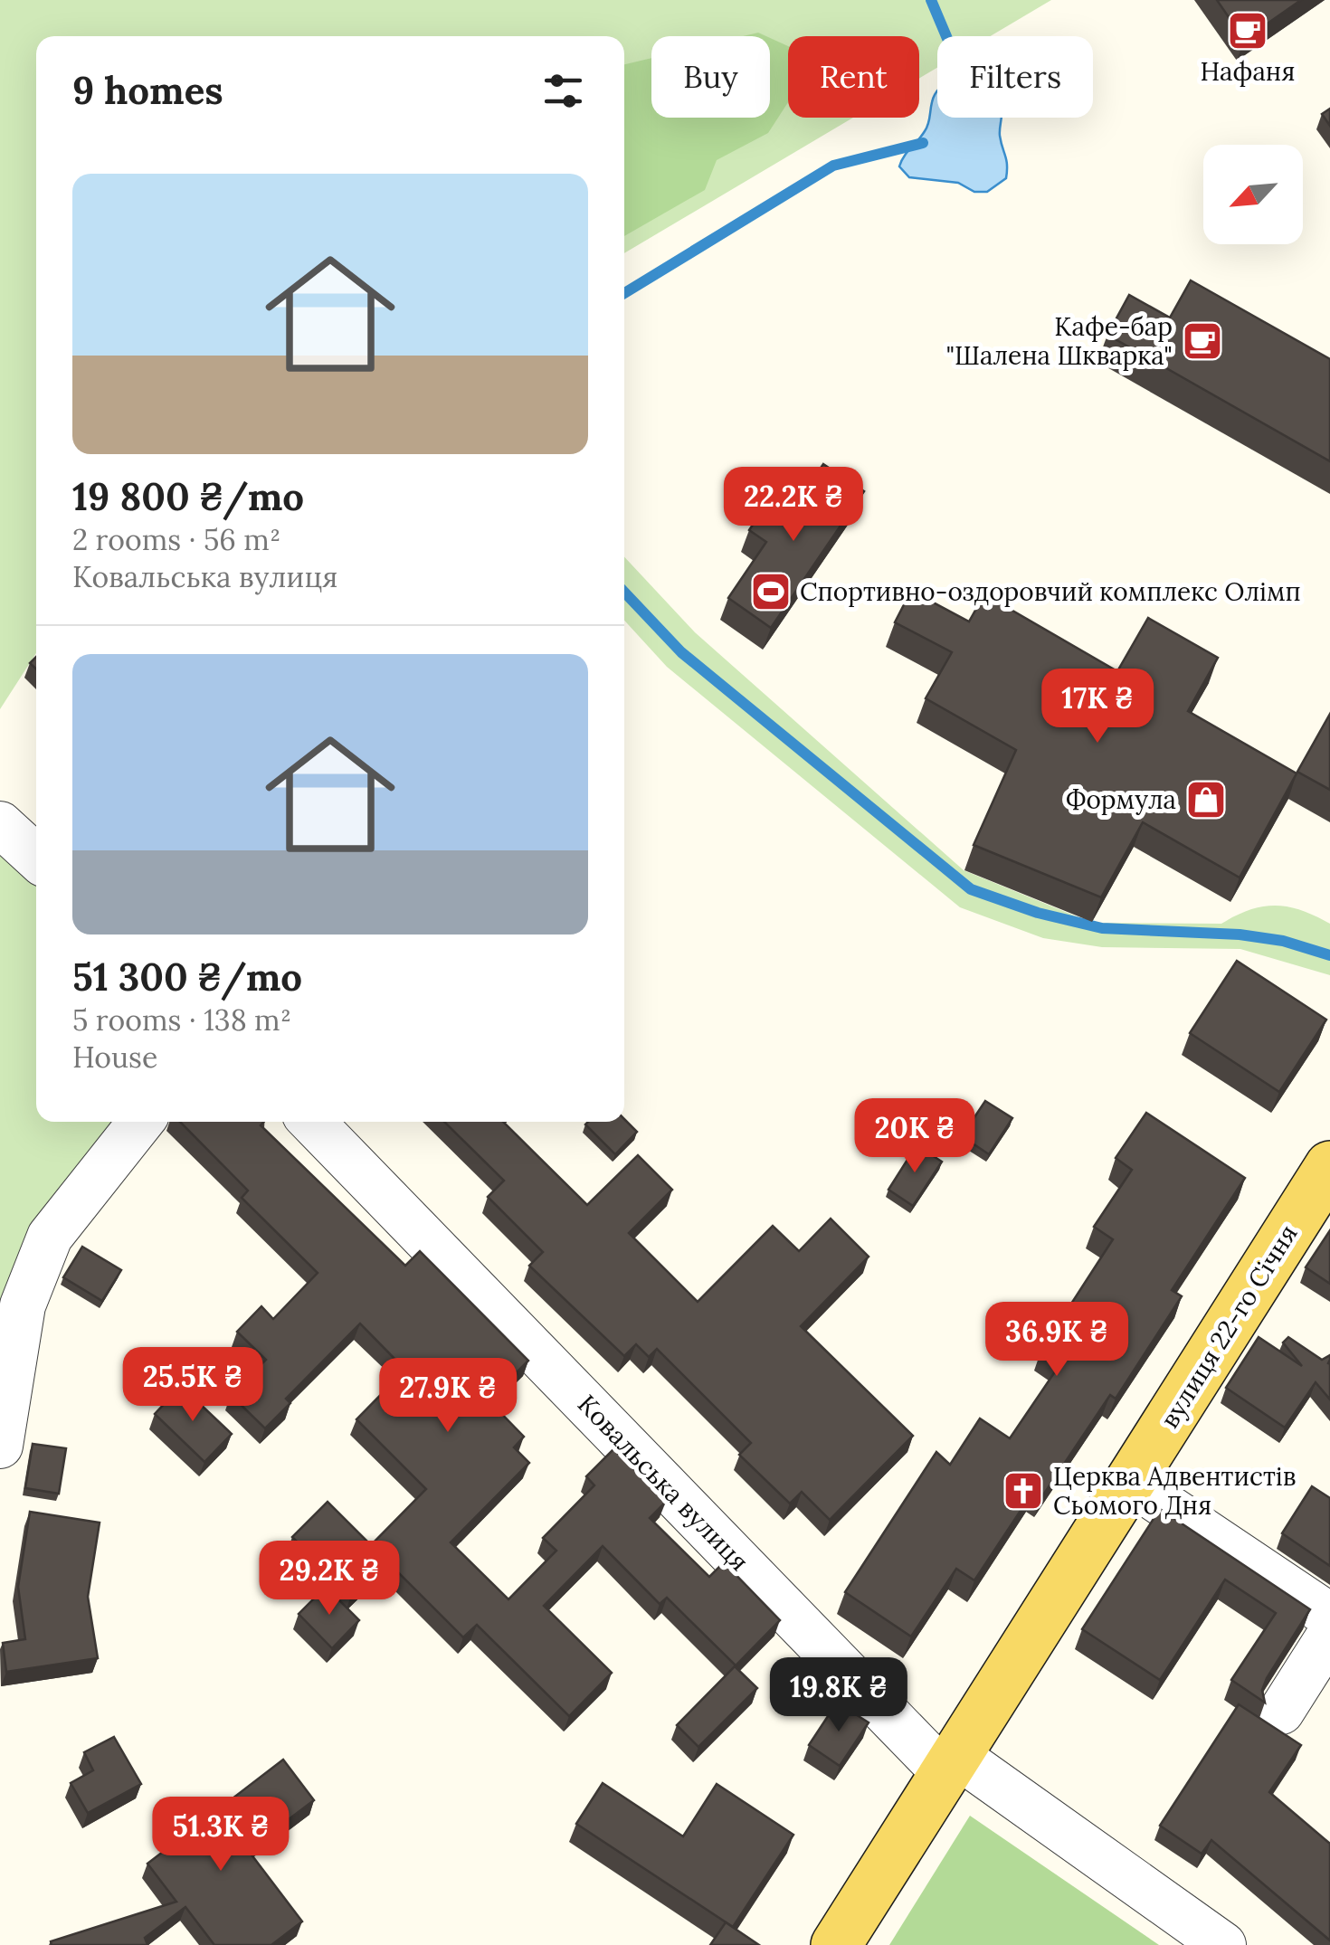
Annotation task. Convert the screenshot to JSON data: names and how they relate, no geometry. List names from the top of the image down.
{
  "streets": {
    "main road": ["вулиця 22-го Січня"],
    "street": ["Ковальська вулиця"]
  },
  "crossings": [
    ["вулиця 22-го Січня", "Ковальська вулиця"]
  ],
  "places": {
    "cafe": ["Нафаня", "Кафе-бар \"Шалена Шкварка\""],
    "sports": ["Спортивно-оздоровчий комплекс Олімп"],
    "shop": ["Формула"],
    "church": ["Церква Адвентистів Сьомого Дня"]
  },
  "north": "bottom left",
  "page": {
    "chip": ["Buy", "Rent", "Filters"],
    "heading": "9 homes",
    "list": [
      {
        "name": "19 800 ₴/mo",
        "note": "2 rooms · 56 m² · Ковальська вулиця"
      },
      {
        "name": "51 300 ₴/mo",
        "note": "5 rooms · 138 m² · House"
      }
    ],
    "price": [
      "22.2K ₴",
      "17K ₴",
      "20K ₴",
      "36.9K ₴",
      "25.5K ₴",
      "27.9K ₴",
      "29.2K ₴",
      "19.8K ₴",
      "51.3K ₴"
    ]
  }
}
